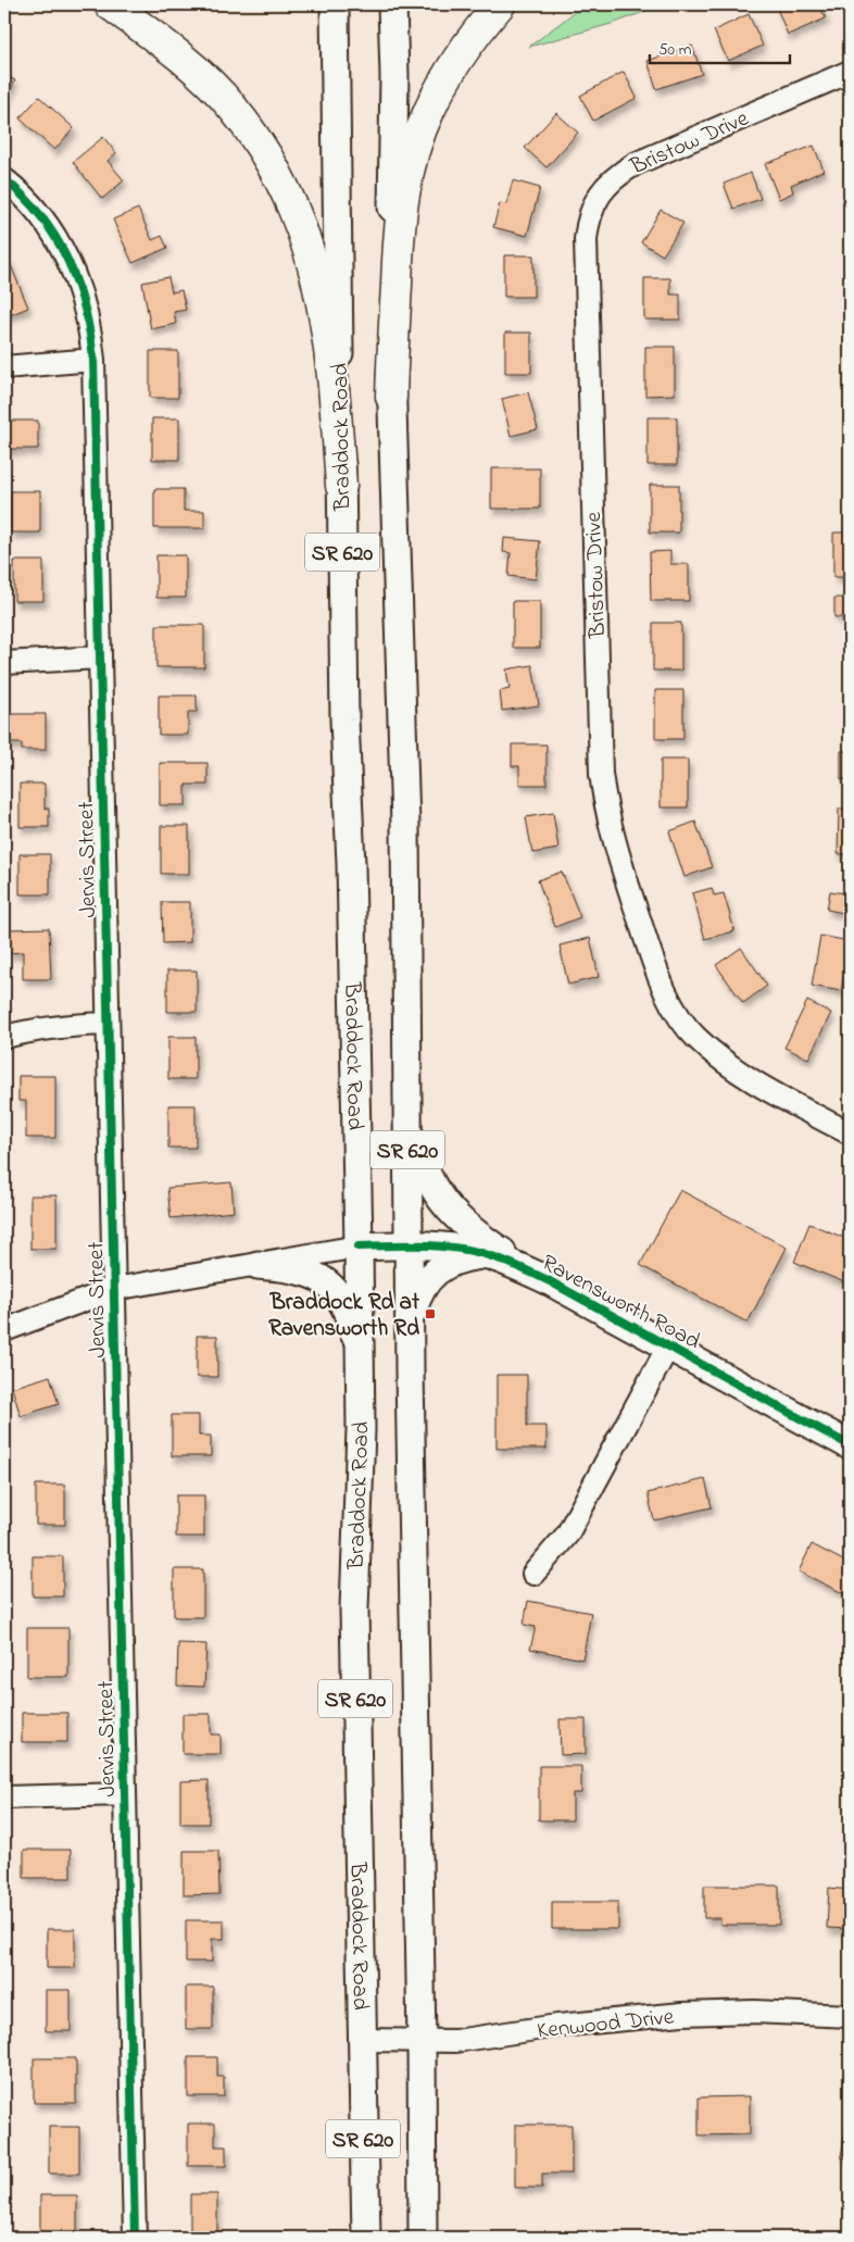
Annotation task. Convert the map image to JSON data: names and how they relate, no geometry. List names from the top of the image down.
{
  "streets": {
    "main road": ["Braddock Road", "SR 620", "Ravensworth Road"],
    "street": ["Bristow Drive", "Jervis Street", "Kenwood Drive"]
  },
  "crossings": [
    ["Braddock Road", "Ravensworth Road"],
    ["Braddock Road", "Kenwood Drive"],
    ["SR 620", "Ravensworth Road"],
    ["SR 620", "Kenwood Drive"],
    ["Jervis Street", "Ravensworth Road"]
  ],
  "places": {
    "transit": ["Braddock Rd at Ravensworth Rd"]
  },
  "scale_bar": "50 m"
}
